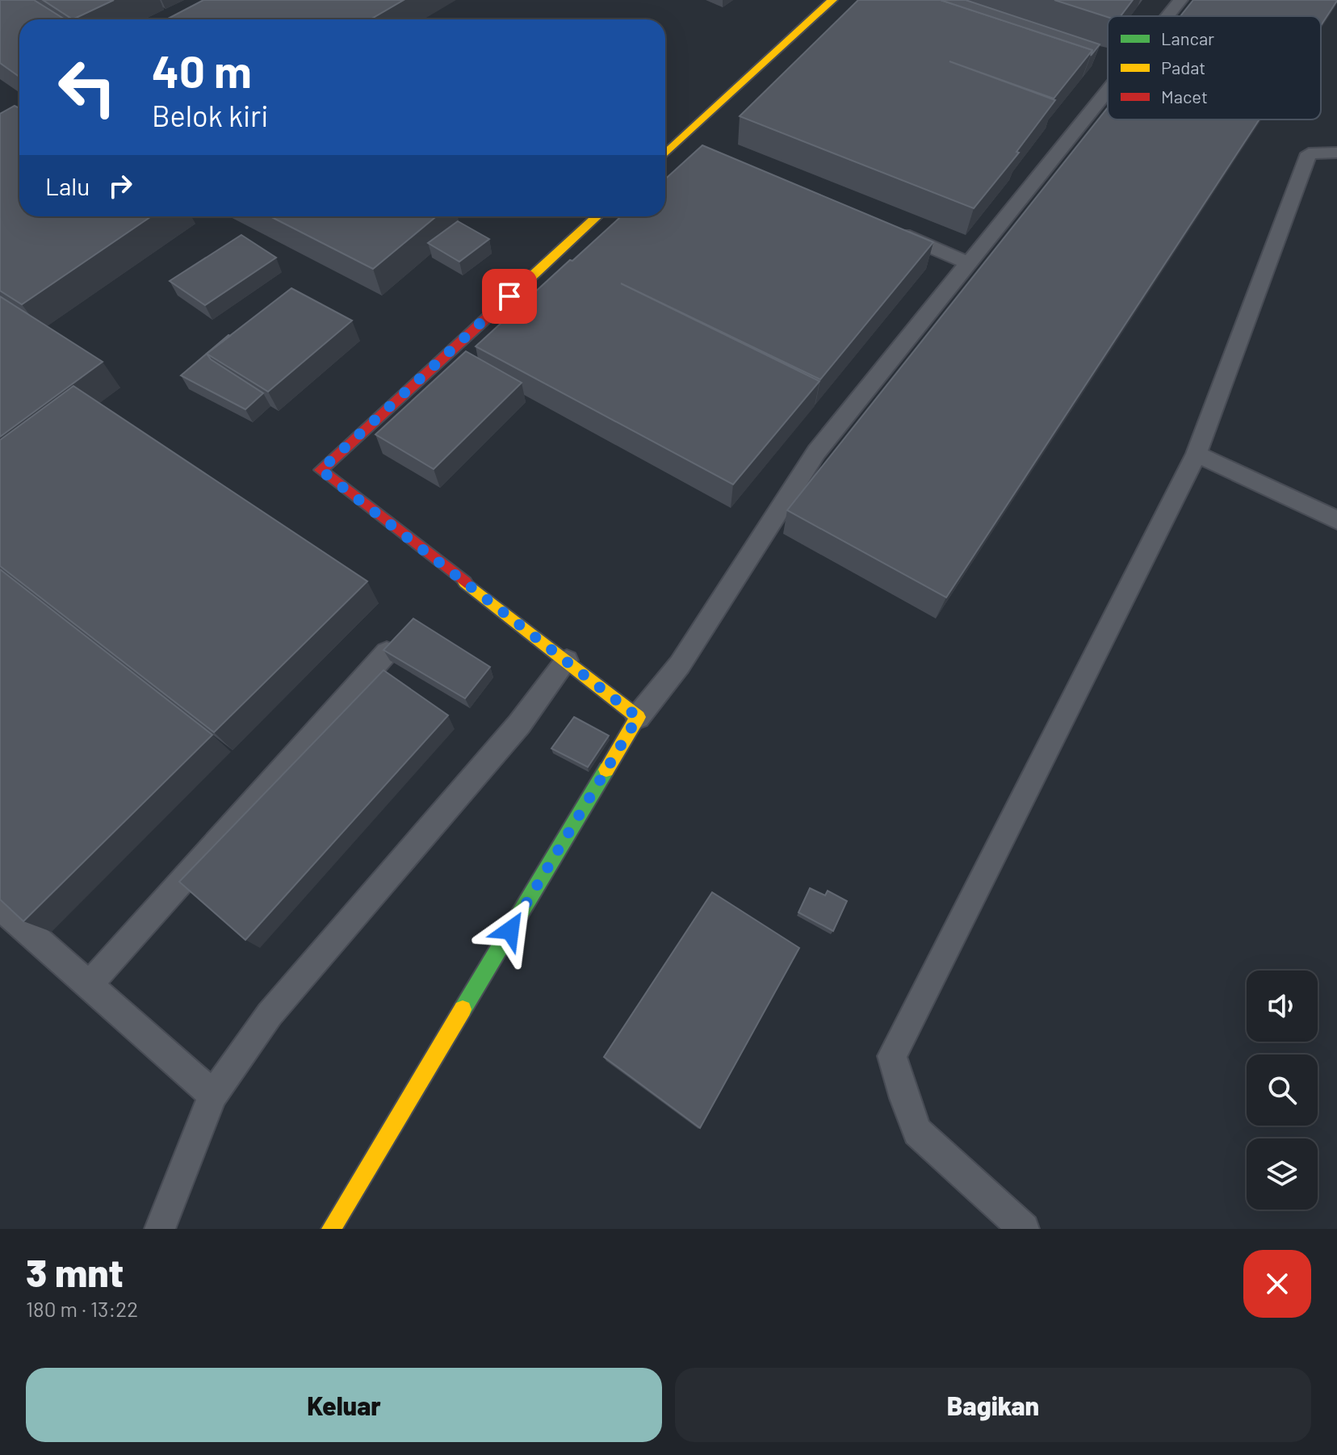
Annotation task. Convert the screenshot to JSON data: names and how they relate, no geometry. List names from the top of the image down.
{
  "legend": ["Lancar", "Padat", "Macet"],
  "page": {
    "turn": ["40 m", "Belok kiri"],
    "then": "Lalu",
    "heading": ["3 mnt", "180 m · 13:22"],
    "buttons": ["Keluar", "Bagikan"]
  }
}
